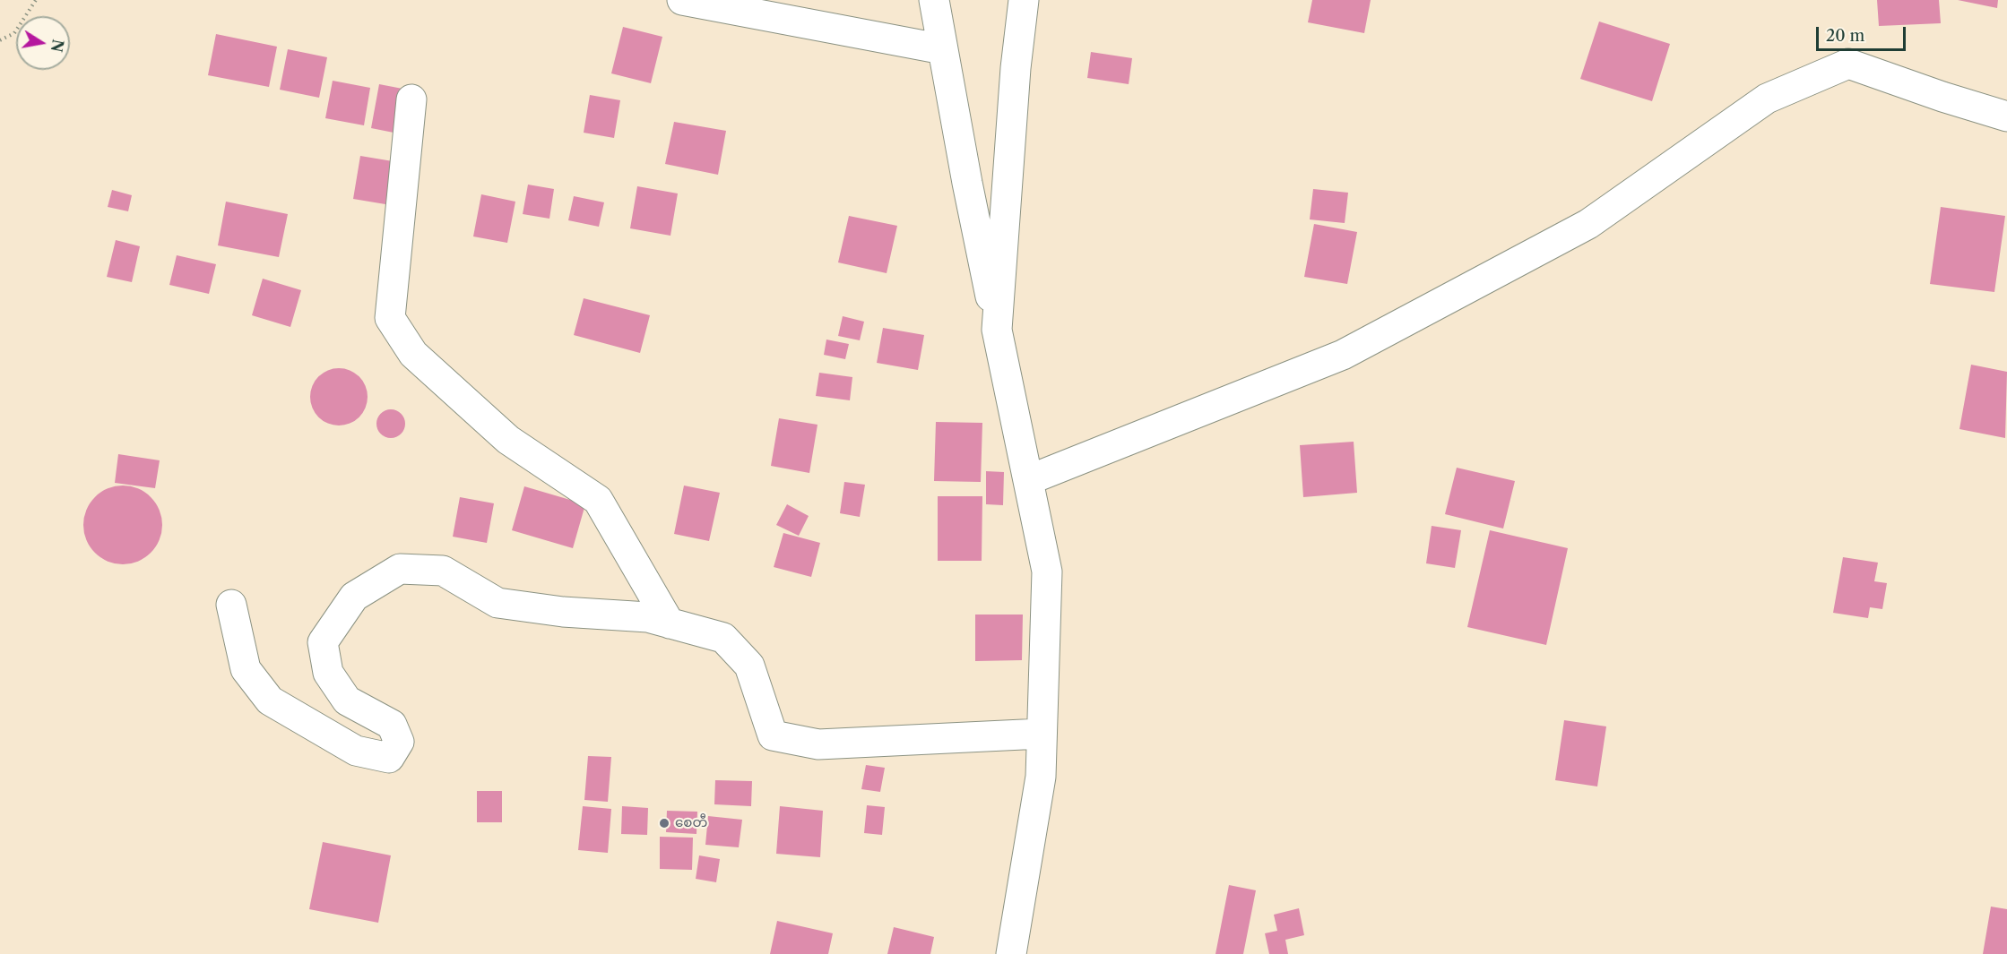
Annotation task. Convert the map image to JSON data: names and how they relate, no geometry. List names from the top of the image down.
{
  "places": ["စေတီ"],
  "scale_bar": "20 m",
  "north": "right"
}
